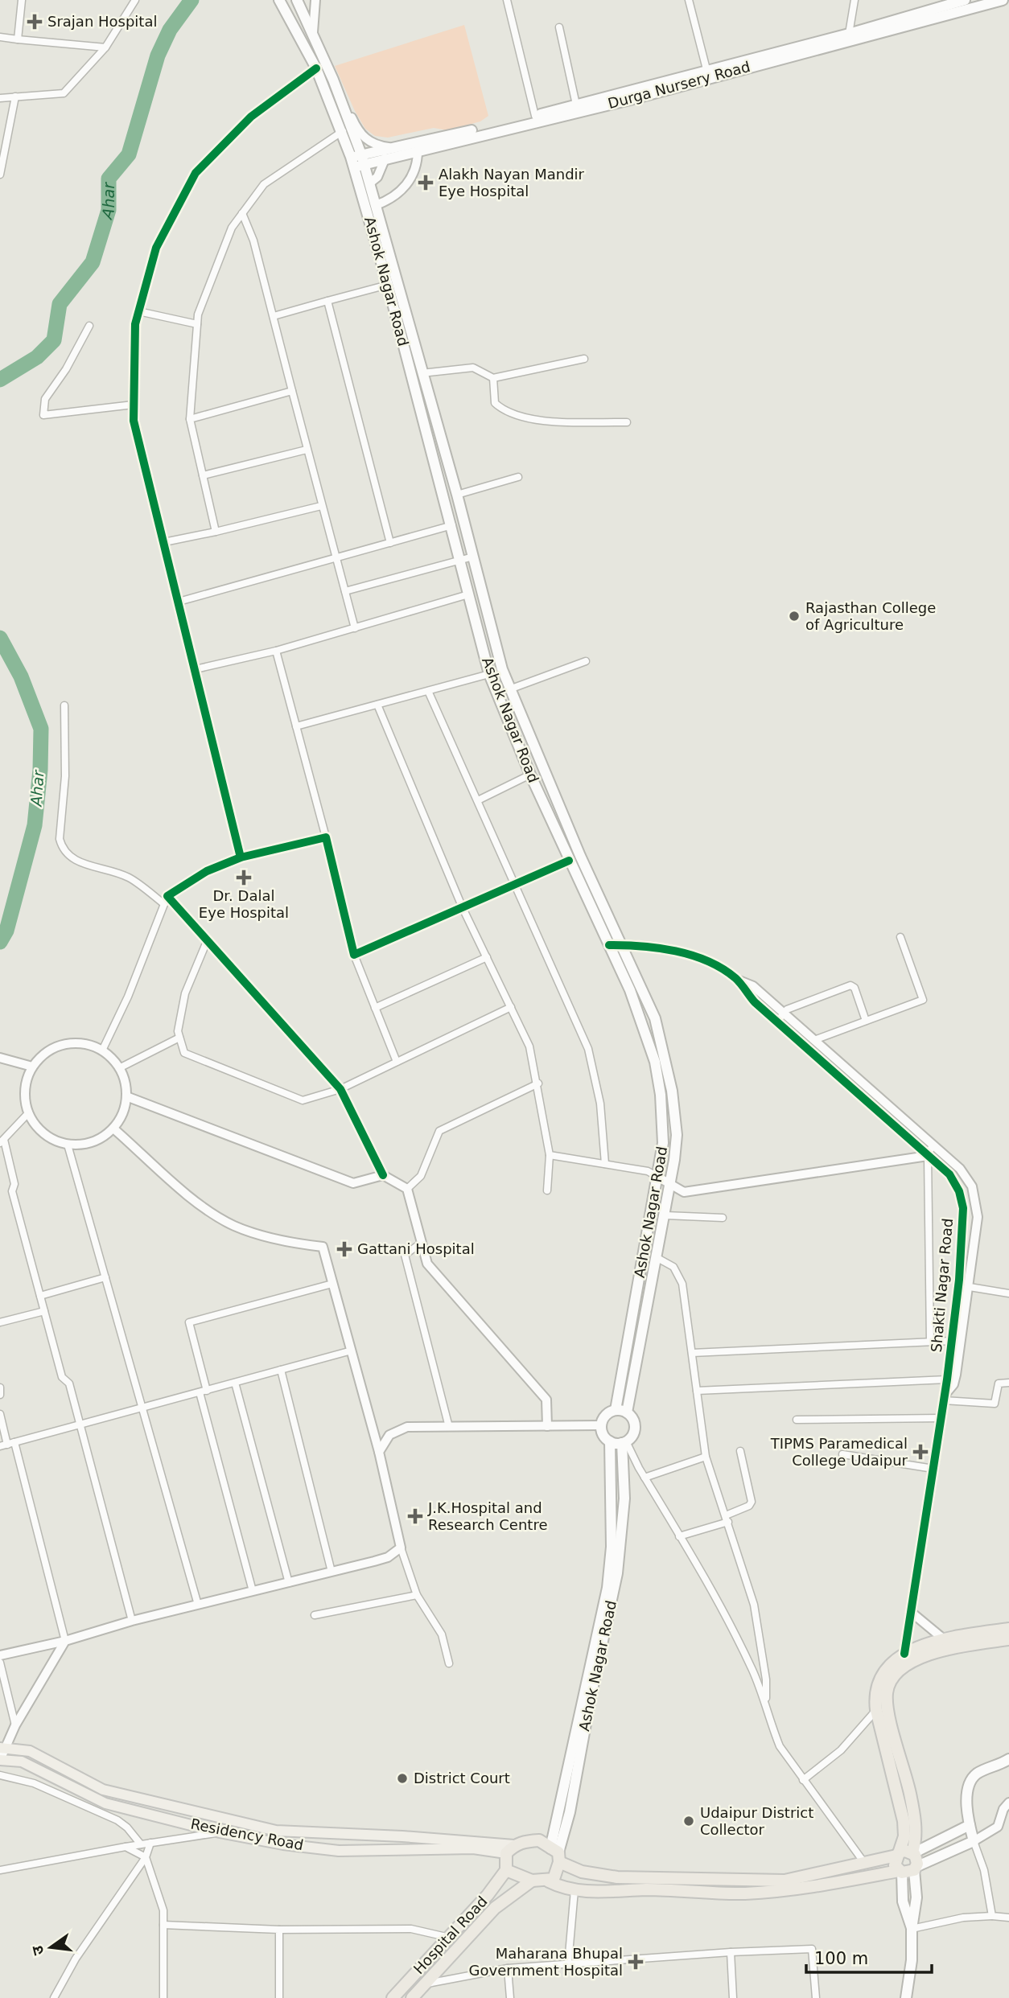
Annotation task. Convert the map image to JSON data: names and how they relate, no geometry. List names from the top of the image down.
{
  "streets": {
    "highway": ["Hospital Road"],
    "main road": ["Durga Nursery Road", "Ashok Nagar Road", "Residency Road"],
    "street": ["Shakti Nagar Road"]
  },
  "crossings": [
    ["Durga Nursery Road", "Ashok Nagar Road"],
    ["Ashok Nagar Road", "Shakti Nagar Road"],
    ["Ashok Nagar Road", "Residency Road"],
    ["Ashok Nagar Road", "Hospital Road"],
    ["Residency Road", "Hospital Road"]
  ],
  "water": ["Ahar"],
  "places": {
    "health": [
      "Srajan Hospital",
      "Alakh Nayan Mandir Eye Hospital",
      "Dr. Dalal Eye Hospital",
      "Gattani Hospital",
      "TIPMS Paramedical College Udaipur",
      "J.K.Hospital and Research Centre",
      "Maharana Bhupal Government Hospital"
    ],
    "other": ["Rajasthan College of Agriculture", "District Court", "Udaipur District Collector"]
  },
  "scale_bar": "100 m",
  "north": "left"
}
